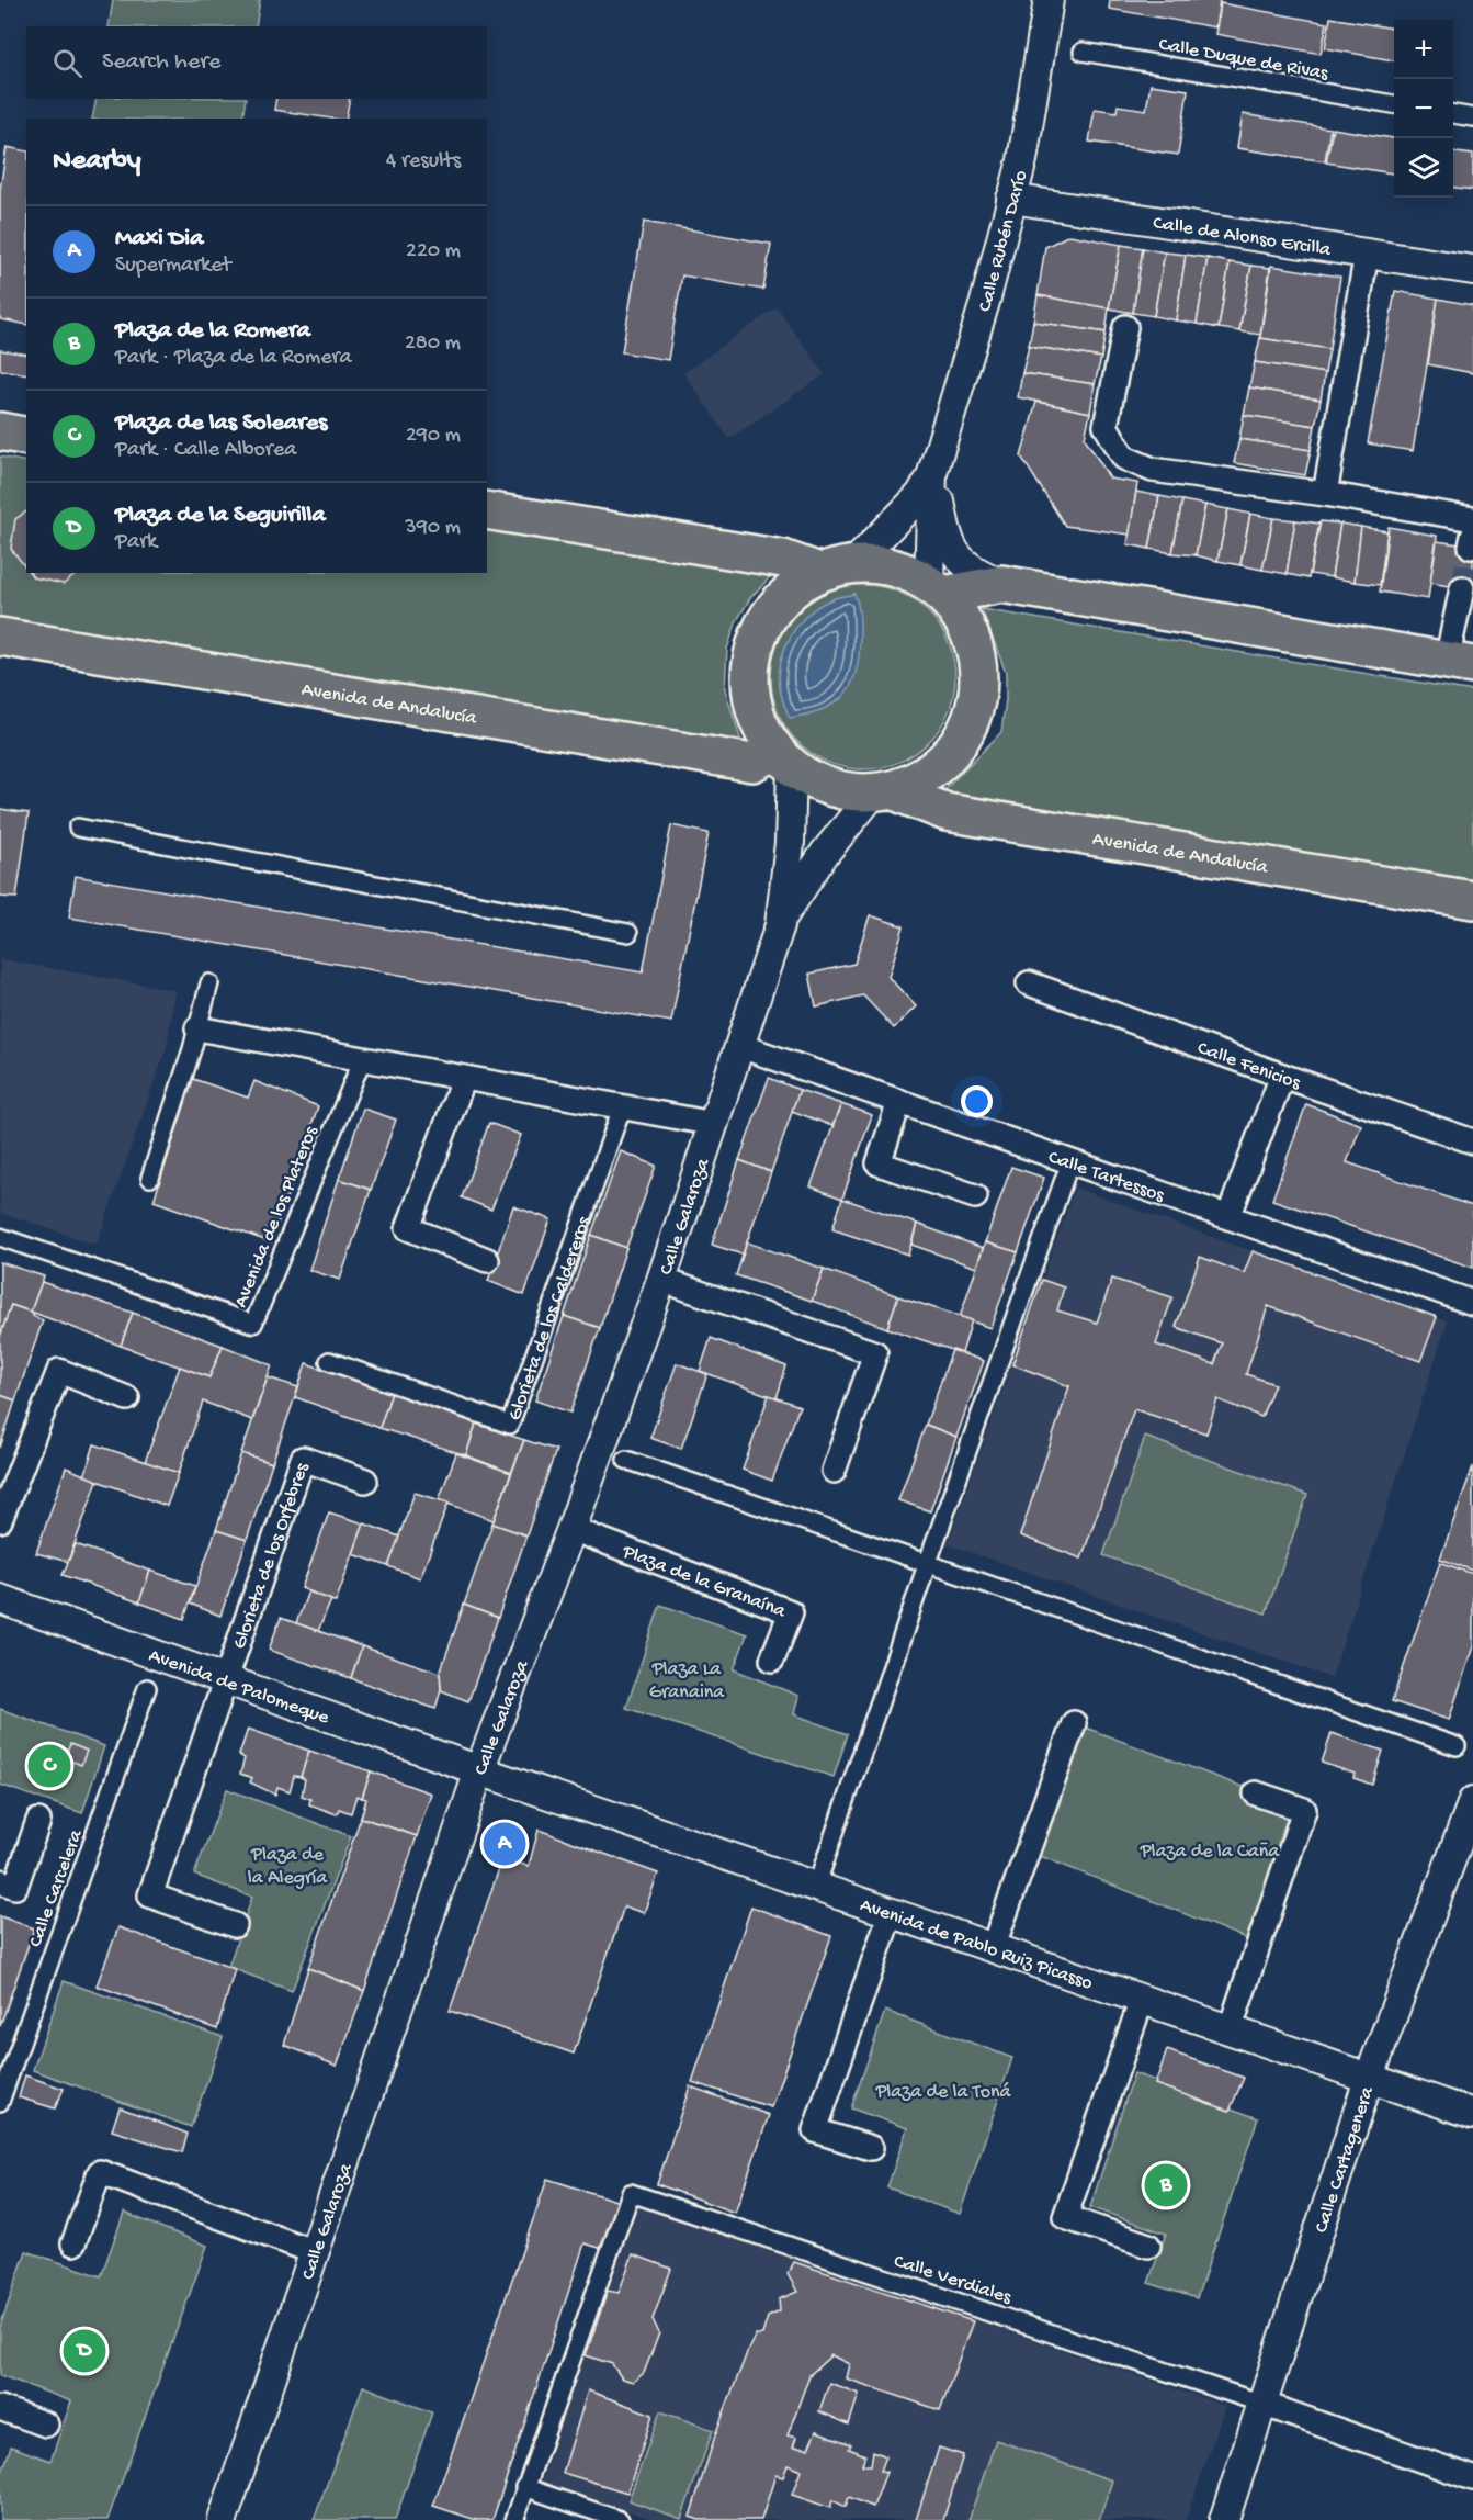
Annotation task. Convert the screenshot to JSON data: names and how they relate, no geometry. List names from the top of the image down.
{
  "streets": {
    "main road": ["Avenida de Andalucía"],
    "street": [
      "Calle Duque de Rivas",
      "Calle de Alonso Ercilla",
      "Calle Rubén Darío",
      "Calle Fenicios",
      "Calle Tartessos",
      "Avenida de los Plateros",
      "Calle Galaroza",
      "Glorieta de los Caldereros",
      "Glorieta de los Orfebres",
      "Plaza de la Granaína",
      "Avenida de Palomeque",
      "Calle Carcelera",
      "Avenida de Pablo Ruiz Picasso",
      "Calle Cartagenera",
      "Calle Verdiales"
    ]
  },
  "crossings": [
    ["Calle de Alonso Ercilla", "Calle Rubén Darío"],
    ["Calle Rubén Darío", "Avenida de Andalucía"],
    ["Calle Rubén Darío", "Calle Galaroza"],
    ["Avenida de Andalucía", "Calle Galaroza"],
    ["Calle Tartessos", "Calle Galaroza"],
    ["Calle Galaroza", "Plaza de la Granaína"],
    ["Calle Galaroza", "Avenida de Palomeque"],
    ["Calle Galaroza", "Avenida de Pablo Ruiz Picasso"],
    ["Glorieta de los Orfebres", "Avenida de Palomeque"],
    ["Avenida de Palomeque", "Avenida de Pablo Ruiz Picasso"],
    ["Avenida de Pablo Ruiz Picasso", "Calle Cartagenera"],
    ["Calle Cartagenera", "Calle Verdiales"]
  ],
  "parks": [
    "Plaza La Granaina",
    "Plaza de la Caña",
    "Plaza de la Alegría",
    "Plaza de la Toná"
  ],
  "page": {
    "map_buttons": ["+", "−"],
    "search": "Search here",
    "heading": ["Nearby", "4 results"],
    "list": [
      {
        "mark": "A",
        "name": "Maxi Dia",
        "note": "Supermarket",
        "value": "220 m"
      },
      {
        "mark": "B",
        "name": "Plaza de la Romera",
        "note": "Park · Plaza de la Romera",
        "value": "280 m"
      },
      {
        "mark": "C",
        "name": "Plaza de las Soleares",
        "note": "Park · Calle Alborea",
        "value": "290 m"
      },
      {
        "mark": "D",
        "name": "Plaza de la Seguirilla",
        "note": "Park",
        "value": "390 m"
      }
    ],
    "pins": [
      "C",
      "A",
      "B",
      "D"
    ]
  }
}
